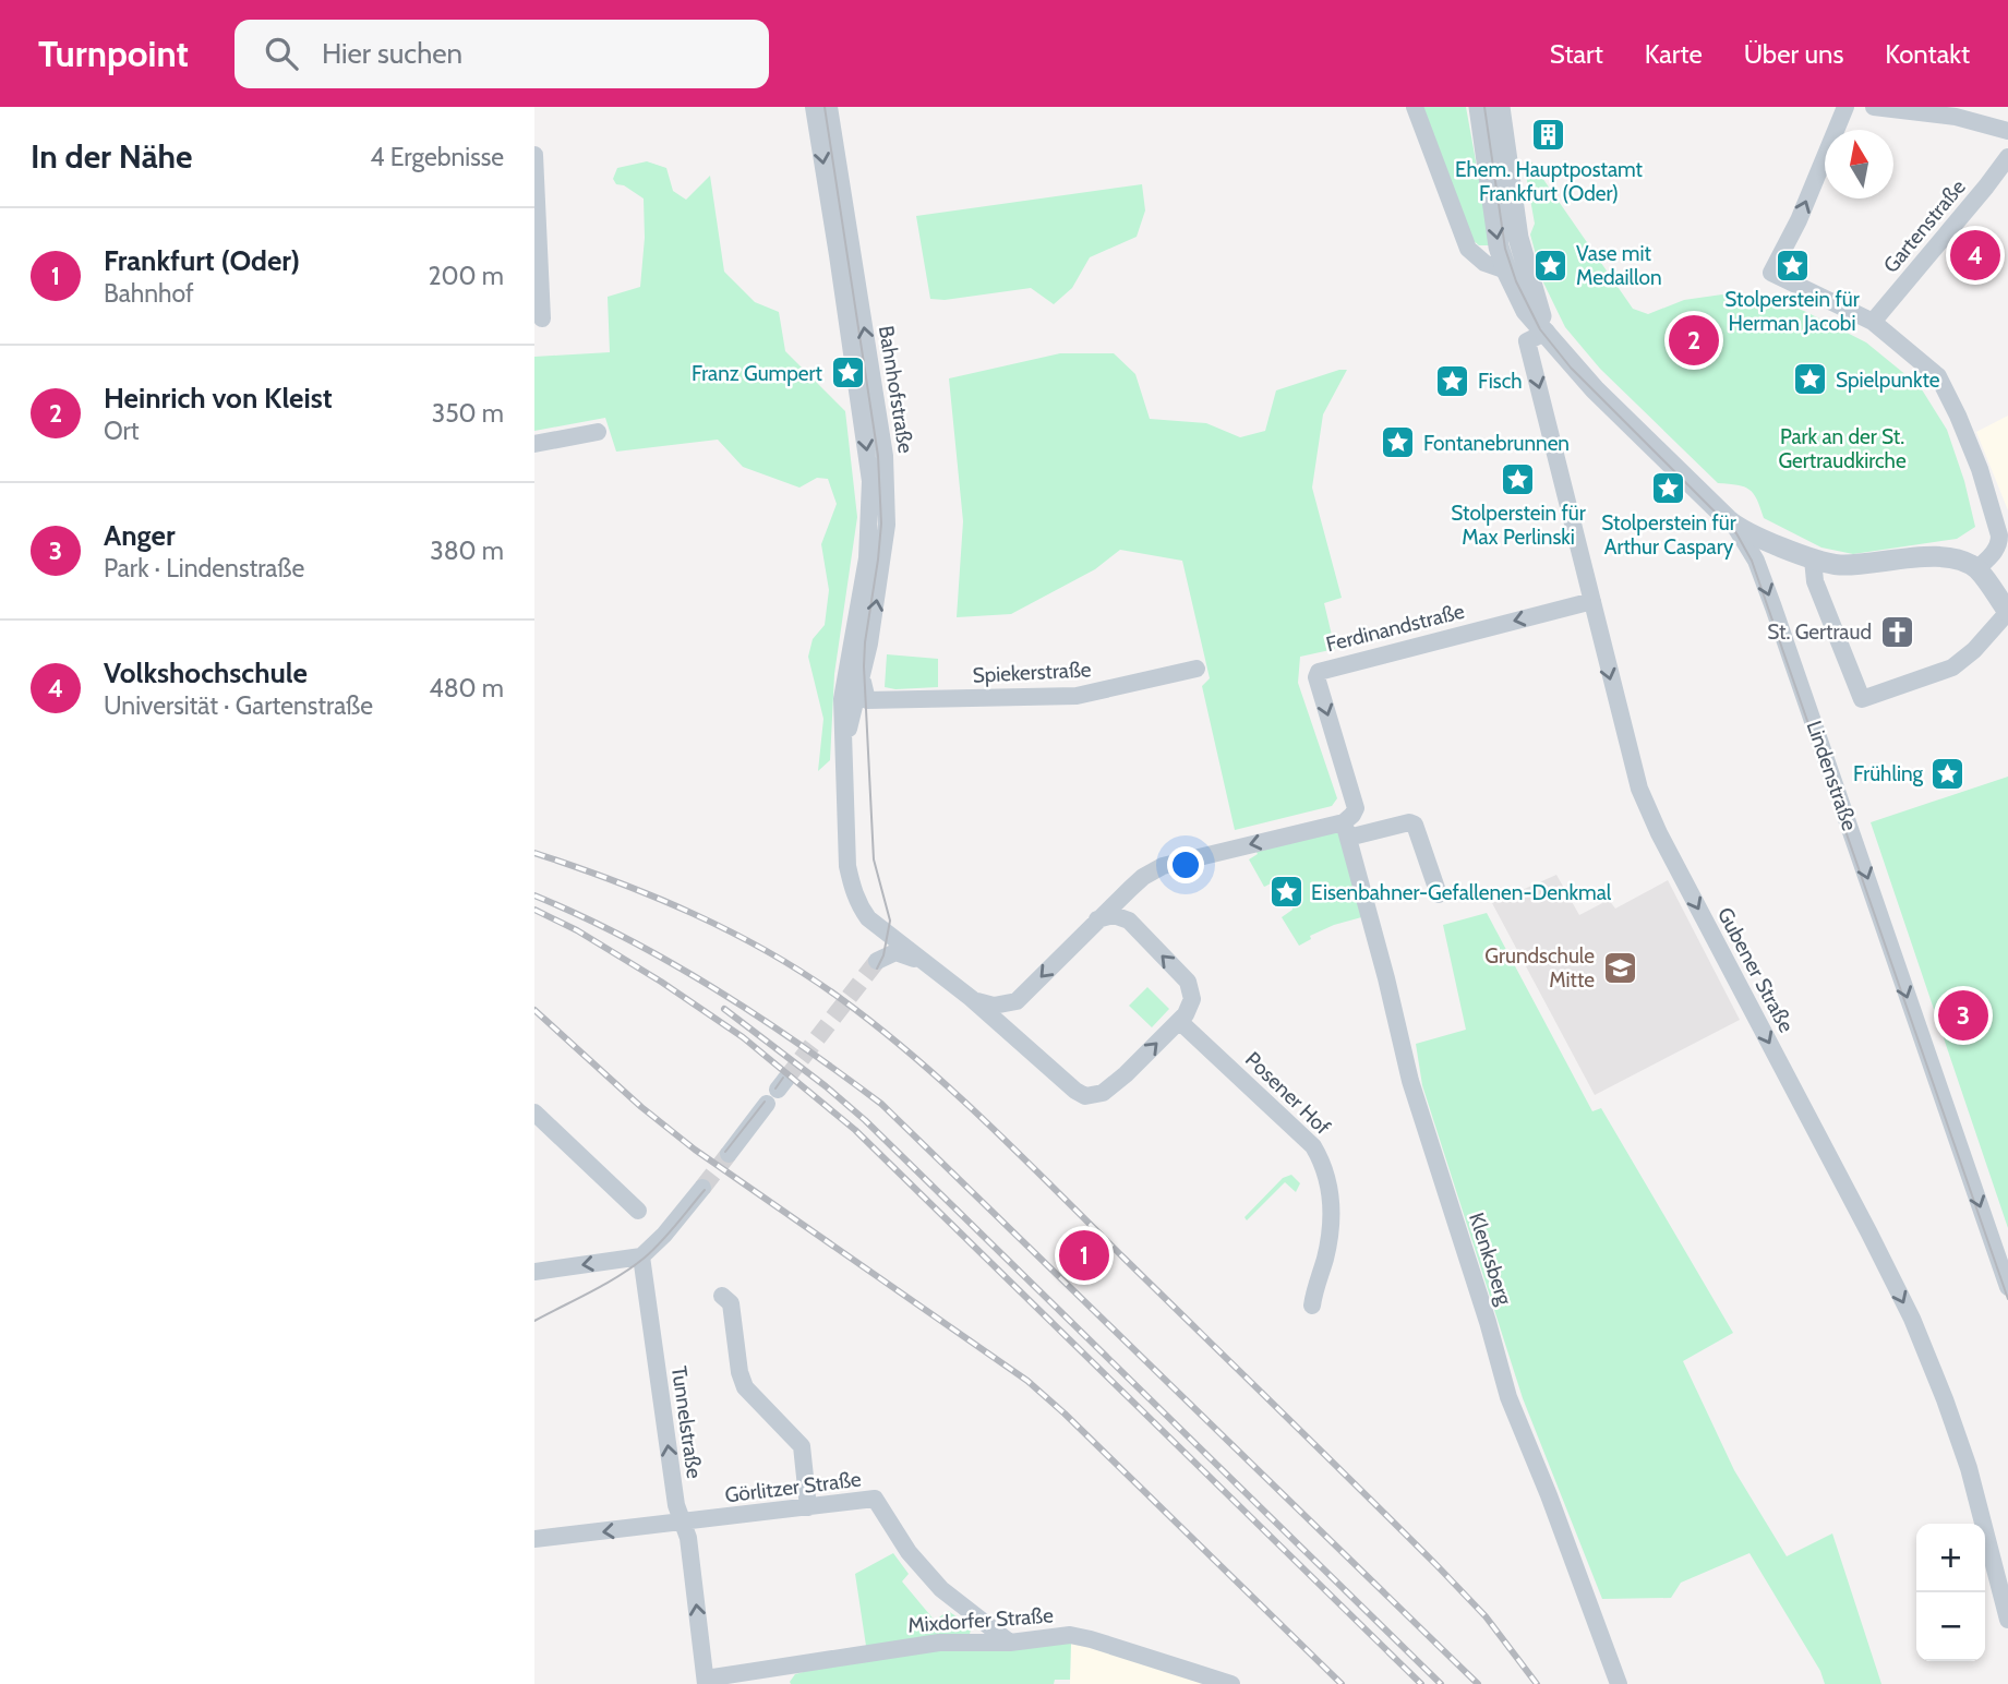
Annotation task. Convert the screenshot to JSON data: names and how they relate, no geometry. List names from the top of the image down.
{
  "streets": {
    "street": [
      "Gartenstraße",
      "Bahnhofstraße",
      "Ferdinandstraße",
      "Spiekerstraße",
      "Lindenstraße",
      "Gubener Straße",
      "Posener Hof",
      "Klenksberg",
      "Tunnelstraße",
      "Görlitzer Straße",
      "Mixdorfer Straße"
    ]
  },
  "crossings": [
    ["Bahnhofstraße", "Spiekerstraße"],
    ["Ferdinandstraße", "Gubener Straße"],
    ["Ferdinandstraße", "Klenksberg"],
    ["Lindenstraße", "Gubener Straße"],
    ["Tunnelstraße", "Görlitzer Straße"],
    ["Tunnelstraße", "Mixdorfer Straße"],
    ["Görlitzer Straße", "Mixdorfer Straße"]
  ],
  "one_way": ["Gubener Straße"],
  "parks": ["Park an der St. Gertraudkirche"],
  "places": {
    "building": ["Ehem. Hauptpostamt Frankfurt (Oder)"],
    "place": [
      "Vase mit Medaillon",
      "Stolperstein für Herman Jacobi",
      "Franz Gumpert",
      "Spielpunkte",
      "Fisch",
      "Fontanebrunnen",
      "Stolperstein für Max Perlinski",
      "Stolperstein für Arthur Caspary",
      "Frühling",
      "Eisenbahner-Gefallenen-Denkmal"
    ],
    "church": ["St. Gertraud"],
    "school or university": ["Grundschule Mitte"]
  },
  "north": "top",
  "page": {
    "header": "Turnpoint",
    "search": "Hier suchen",
    "nav": [
      "Start",
      "Karte",
      "Über uns",
      "Kontakt"
    ],
    "heading": ["In der Nähe", "4 Ergebnisse"],
    "list": [
      {
        "mark": "1",
        "name": "Frankfurt (Oder)",
        "note": "Bahnhof",
        "value": "200 m"
      },
      {
        "mark": "2",
        "name": "Heinrich von Kleist",
        "note": "Ort",
        "value": "350 m"
      },
      {
        "mark": "3",
        "name": "Anger",
        "note": "Park · Lindenstraße",
        "value": "380 m"
      },
      {
        "mark": "4",
        "name": "Volkshochschule",
        "note": "Universität · Gartenstraße",
        "value": "480 m"
      }
    ],
    "pins": [
      "4",
      "2",
      "3",
      "1"
    ],
    "map_buttons": ["+", "−"]
  }
}
